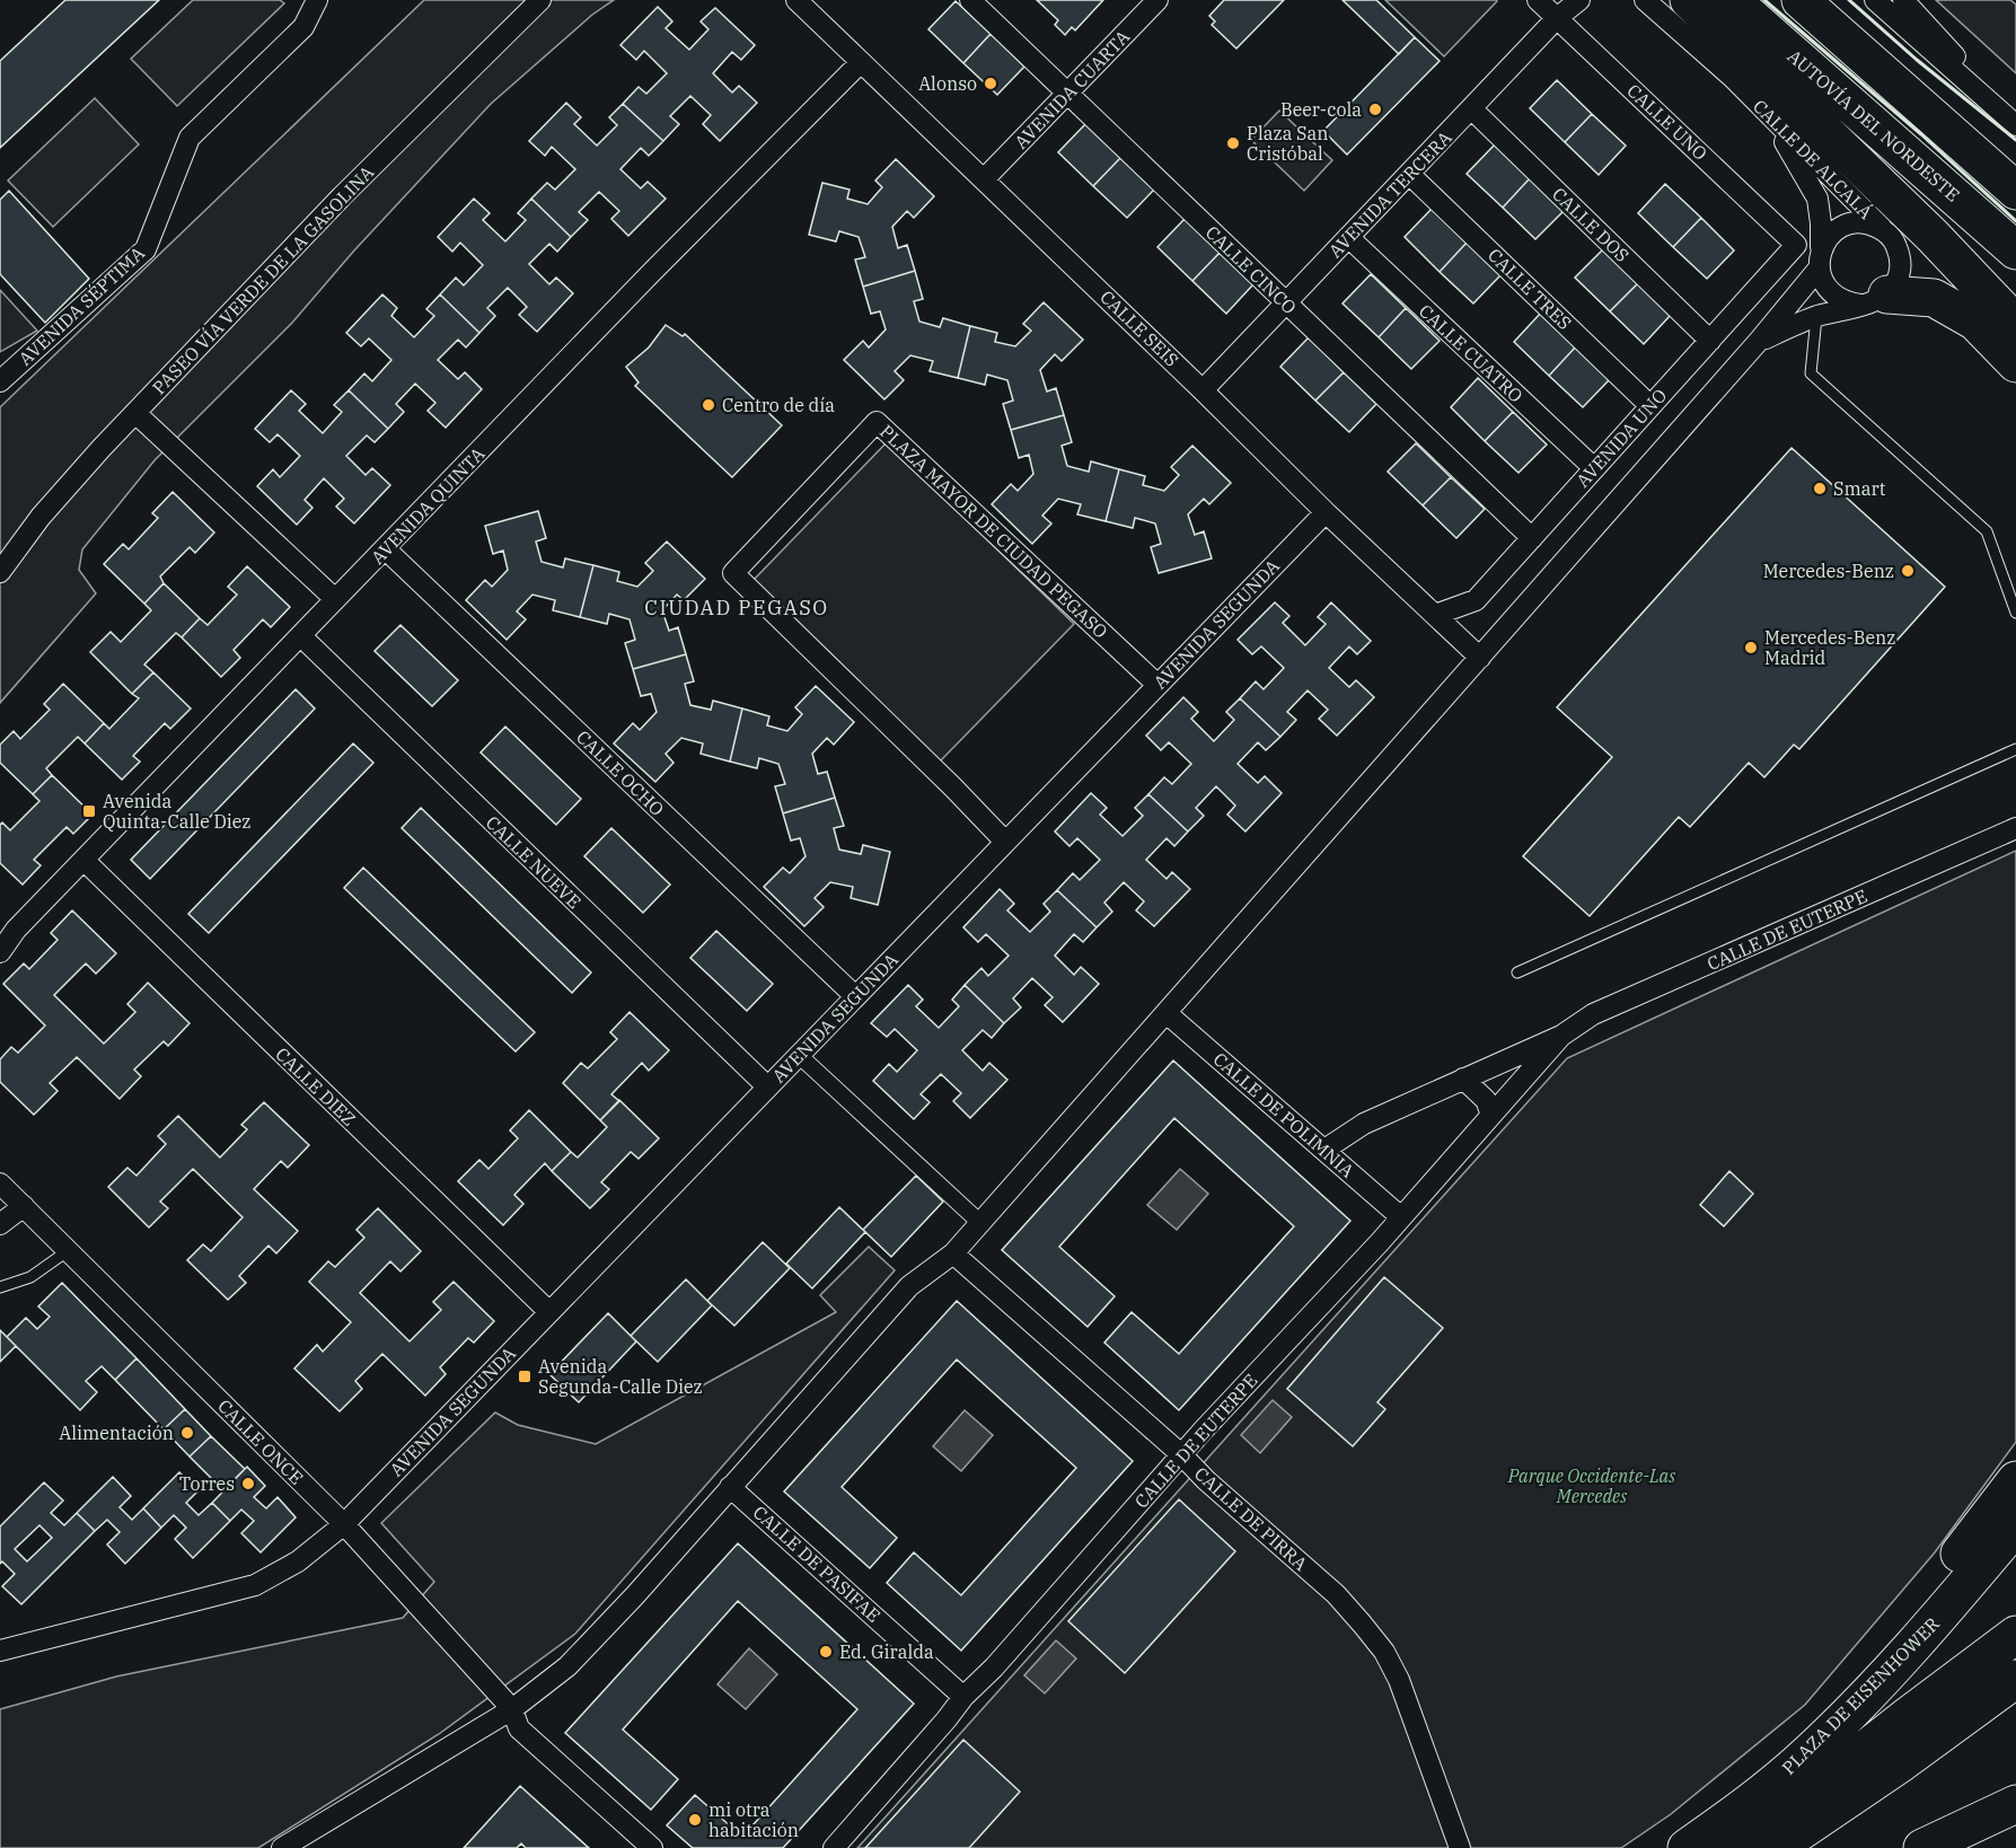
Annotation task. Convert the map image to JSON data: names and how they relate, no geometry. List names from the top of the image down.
{
  "streets": {
    "highway": ["AUTOVÍA DEL NORDESTE", "PLAZA DE EISENHOWER"],
    "street": [
      "AVENIDA CUARTA",
      "CALLE UNO",
      "CALLE DE ALCALÁ",
      "AVENIDA TERCERA",
      "CALLE DOS",
      "CALLE CINCO",
      "PASEO VÍA VERDE DE LA GASOLINA",
      "CALLE TRES",
      "AVENIDA SÉPTIMA",
      "CALLE SEIS",
      "CALLE CUATRO",
      "AVENIDA UNO",
      "AVENIDA QUINTA",
      "PLAZA MAYOR DE CIUDAD PEGASO",
      "AVENIDA SEGUNDA",
      "CALLE OCHO",
      "CALLE NUEVE",
      "CALLE DE EUTERPE",
      "CALLE DIEZ",
      "CALLE DE POLIMNIA",
      "CALLE ONCE",
      "CALLE DE PIRRA",
      "CALLE DE PASIFAE"
    ]
  },
  "crossings": [
    ["AVENIDA CUARTA", "CALLE CINCO"],
    ["AVENIDA CUARTA", "CALLE SEIS"],
    ["CALLE UNO", "AVENIDA TERCERA"],
    ["CALLE UNO", "AVENIDA UNO"],
    ["AVENIDA TERCERA", "CALLE DOS"],
    ["AVENIDA TERCERA", "CALLE CINCO"],
    ["AVENIDA TERCERA", "CALLE TRES"],
    ["AVENIDA TERCERA", "CALLE SEIS"],
    ["AVENIDA TERCERA", "CALLE CUATRO"],
    ["CALLE DOS", "AVENIDA UNO"],
    ["CALLE CINCO", "AVENIDA UNO"],
    ["CALLE TRES", "AVENIDA UNO"],
    ["CALLE SEIS", "AVENIDA UNO"],
    ["CALLE SEIS", "AVENIDA QUINTA"],
    ["CALLE SEIS", "AVENIDA SEGUNDA"],
    ["CALLE CUATRO", "AVENIDA UNO"],
    ["AVENIDA QUINTA", "CALLE OCHO"],
    ["AVENIDA QUINTA", "CALLE NUEVE"],
    ["AVENIDA QUINTA", "CALLE DIEZ"],
    ["PLAZA MAYOR DE CIUDAD PEGASO", "AVENIDA SEGUNDA"],
    ["AVENIDA SEGUNDA", "CALLE OCHO"],
    ["AVENIDA SEGUNDA", "CALLE NUEVE"],
    ["AVENIDA SEGUNDA", "CALLE DIEZ"],
    ["AVENIDA SEGUNDA", "CALLE ONCE"],
    ["CALLE DE EUTERPE", "CALLE DE POLIMNIA"],
    ["CALLE DE EUTERPE", "CALLE DE PIRRA"],
    ["CALLE DE EUTERPE", "CALLE DE PASIFAE"]
  ],
  "districts": ["CIUDAD PEGASO"],
  "parks": ["Parque Occidente-Las Mercedes"],
  "places": {
    "other": [
      "Alonso",
      "Beer-cola",
      "Plaza San Cristóbal",
      "Centro de día",
      "Smart",
      "Mercedes-Benz",
      "Mercedes-Benz Madrid",
      "Alimentación",
      "Torres",
      "Ed. Giralda",
      "mi otra habitación"
    ],
    "transit": ["Avenida Quinta-Calle Diez", "Avenida Segunda-Calle Diez"]
  }
}
